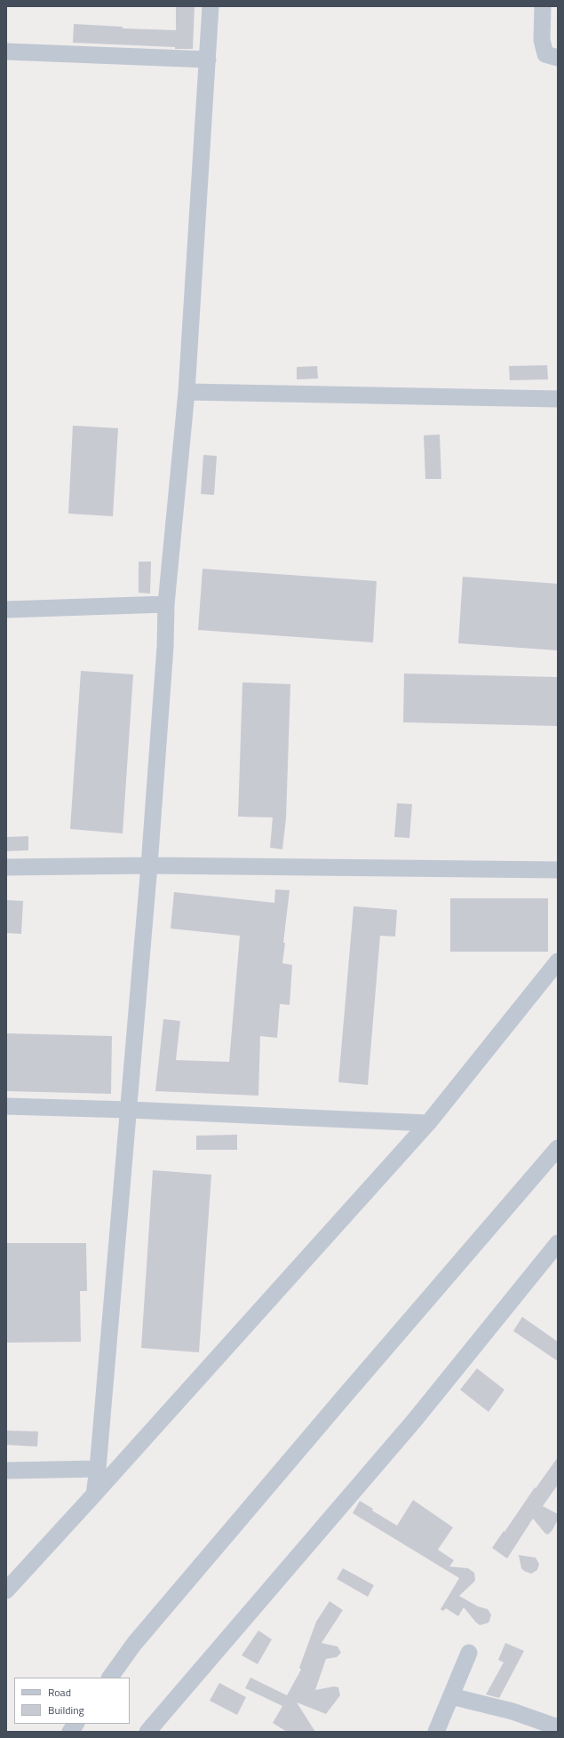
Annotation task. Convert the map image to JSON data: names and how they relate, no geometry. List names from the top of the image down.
{
  "legend": ["Road", "Building"]
}
